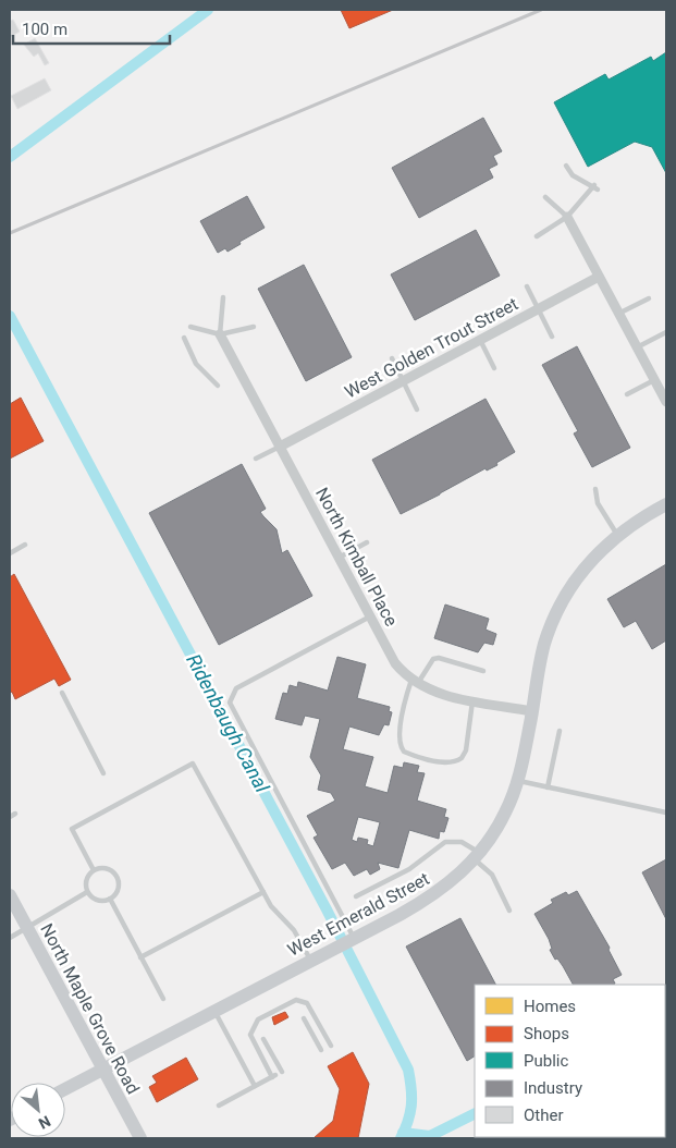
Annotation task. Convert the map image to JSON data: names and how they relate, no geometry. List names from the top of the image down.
{
  "streets": {
    "main road": ["West Emerald Street", "North Maple Grove Road"],
    "street": ["West Golden Trout Street", "North Kimball Place"]
  },
  "crossings": [
    ["West Golden Trout Street", "North Kimball Place"],
    ["North Kimball Place", "West Emerald Street"],
    ["West Emerald Street", "North Maple Grove Road"]
  ],
  "water": ["Ridenbaugh Canal"],
  "legend": [
    "Homes",
    "Shops",
    "Public",
    "Industry",
    "Other"
  ],
  "scale_bar": "100 m",
  "north": "bottom right"
}
